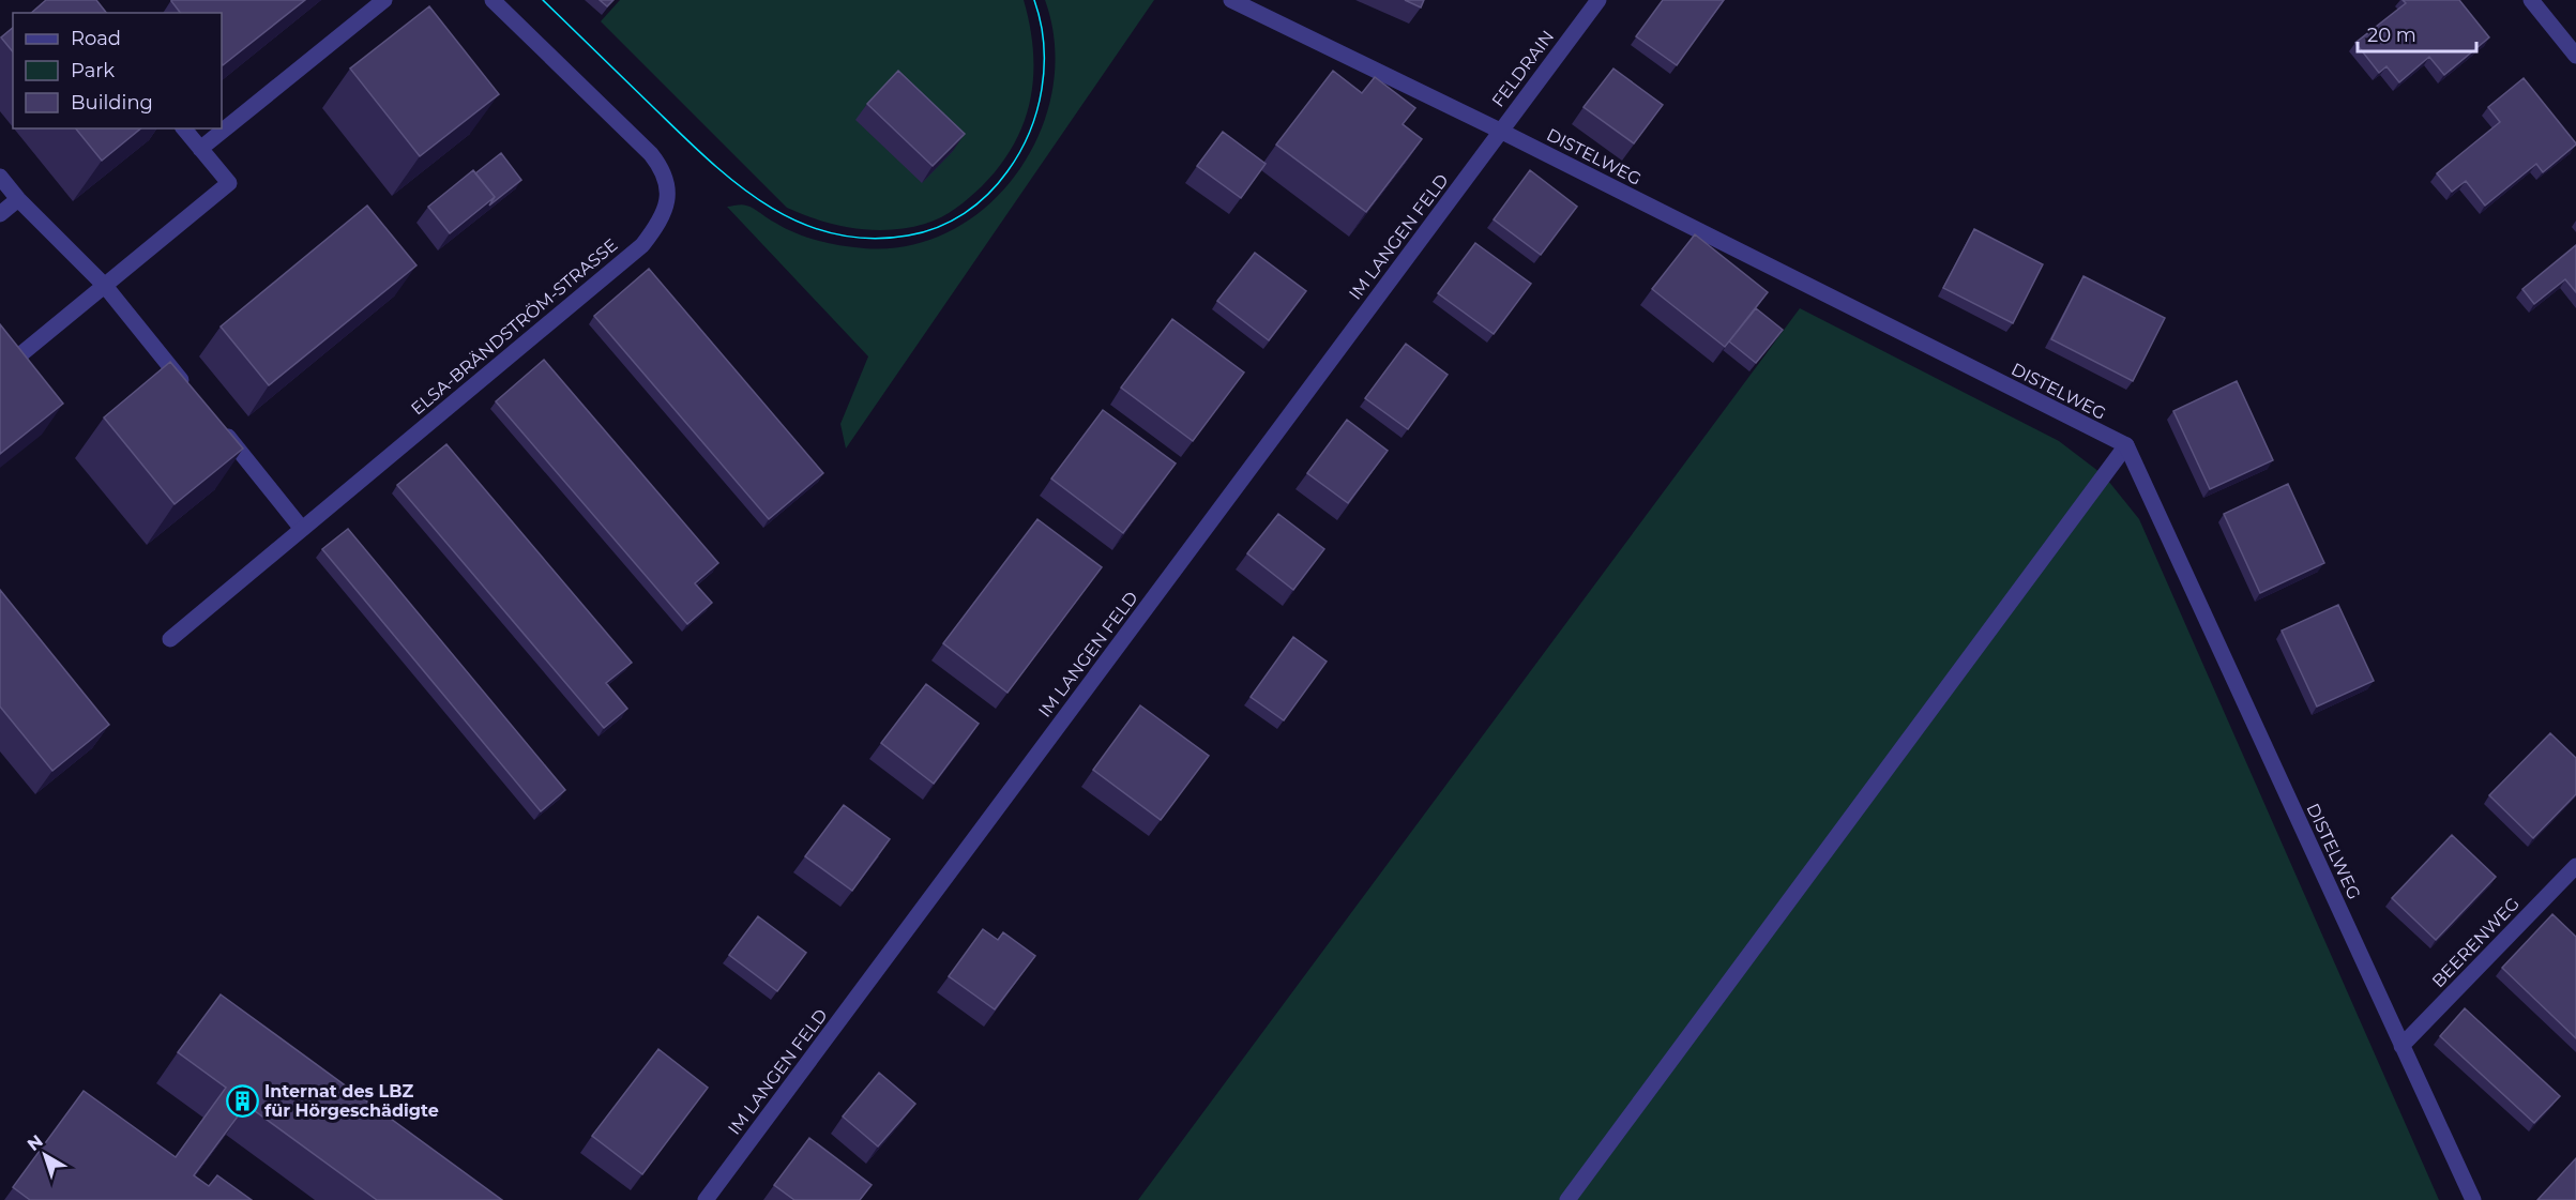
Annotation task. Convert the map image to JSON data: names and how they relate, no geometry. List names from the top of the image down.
{
  "streets": {
    "street": [
      "FELDRAIN",
      "DISTELWEG",
      "IM LANGEN FELD",
      "ELSA-BRÄNDSTRÖM-STRASSE",
      "BEERENWEG"
    ]
  },
  "crossings": [
    ["FELDRAIN", "DISTELWEG"],
    ["FELDRAIN", "IM LANGEN FELD"],
    ["DISTELWEG", "IM LANGEN FELD"],
    ["DISTELWEG", "BEERENWEG"]
  ],
  "places": {
    "building": ["Internat des LBZ für Hörgeschädigte"]
  },
  "legend": ["Road", "Park", "Building"],
  "scale_bar": "20 m",
  "north": "top left"
}
